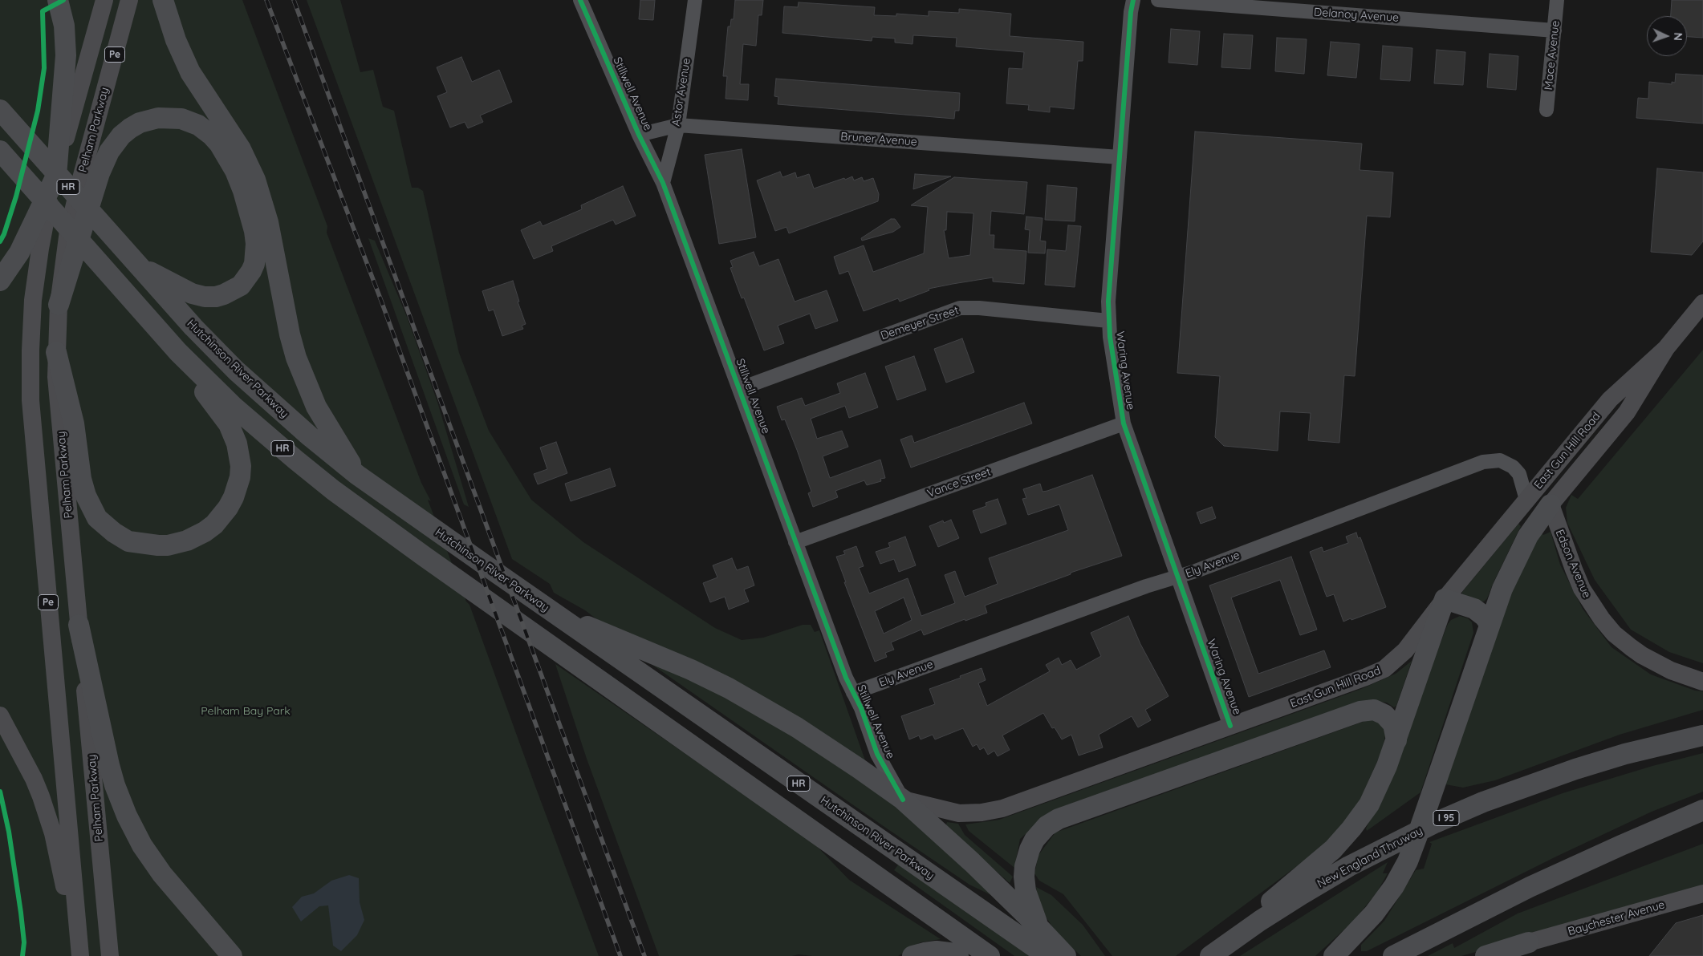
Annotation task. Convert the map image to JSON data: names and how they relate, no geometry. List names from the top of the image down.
{
  "streets": {
    "highway": [
      "HR",
      "Hutchinson River Parkway",
      "I 95",
      "New England Thruway"
    ],
    "main road": [
      "Pe",
      "Pelham Parkway",
      "East Gun Hill Road",
      "Edson Avenue",
      "Baychester Avenue"
    ],
    "street": [
      "Delanoy Avenue",
      "Mace Avenue",
      "Astor Avenue",
      "Stillwell Avenue",
      "Bruner Avenue",
      "Demeyer Street",
      "Waring Avenue",
      "Vance Street",
      "Ely Avenue"
    ]
  },
  "crossings": [
    ["Delanoy Avenue", "Mace Avenue"],
    ["Astor Avenue", "Stillwell Avenue"],
    ["Astor Avenue", "Bruner Avenue"],
    ["Stillwell Avenue", "Bruner Avenue"],
    ["Stillwell Avenue", "Demeyer Street"],
    ["Stillwell Avenue", "East Gun Hill Road"],
    ["Stillwell Avenue", "Vance Street"],
    ["Stillwell Avenue", "Ely Avenue"],
    ["Bruner Avenue", "Waring Avenue"],
    ["Demeyer Street", "Waring Avenue"],
    ["Waring Avenue", "East Gun Hill Road"],
    ["Waring Avenue", "Vance Street"],
    ["Waring Avenue", "Ely Avenue"],
    ["East Gun Hill Road", "Edson Avenue"],
    ["East Gun Hill Road", "Ely Avenue"]
  ],
  "parks": ["Pelham Bay Park"],
  "north": "right"
}
